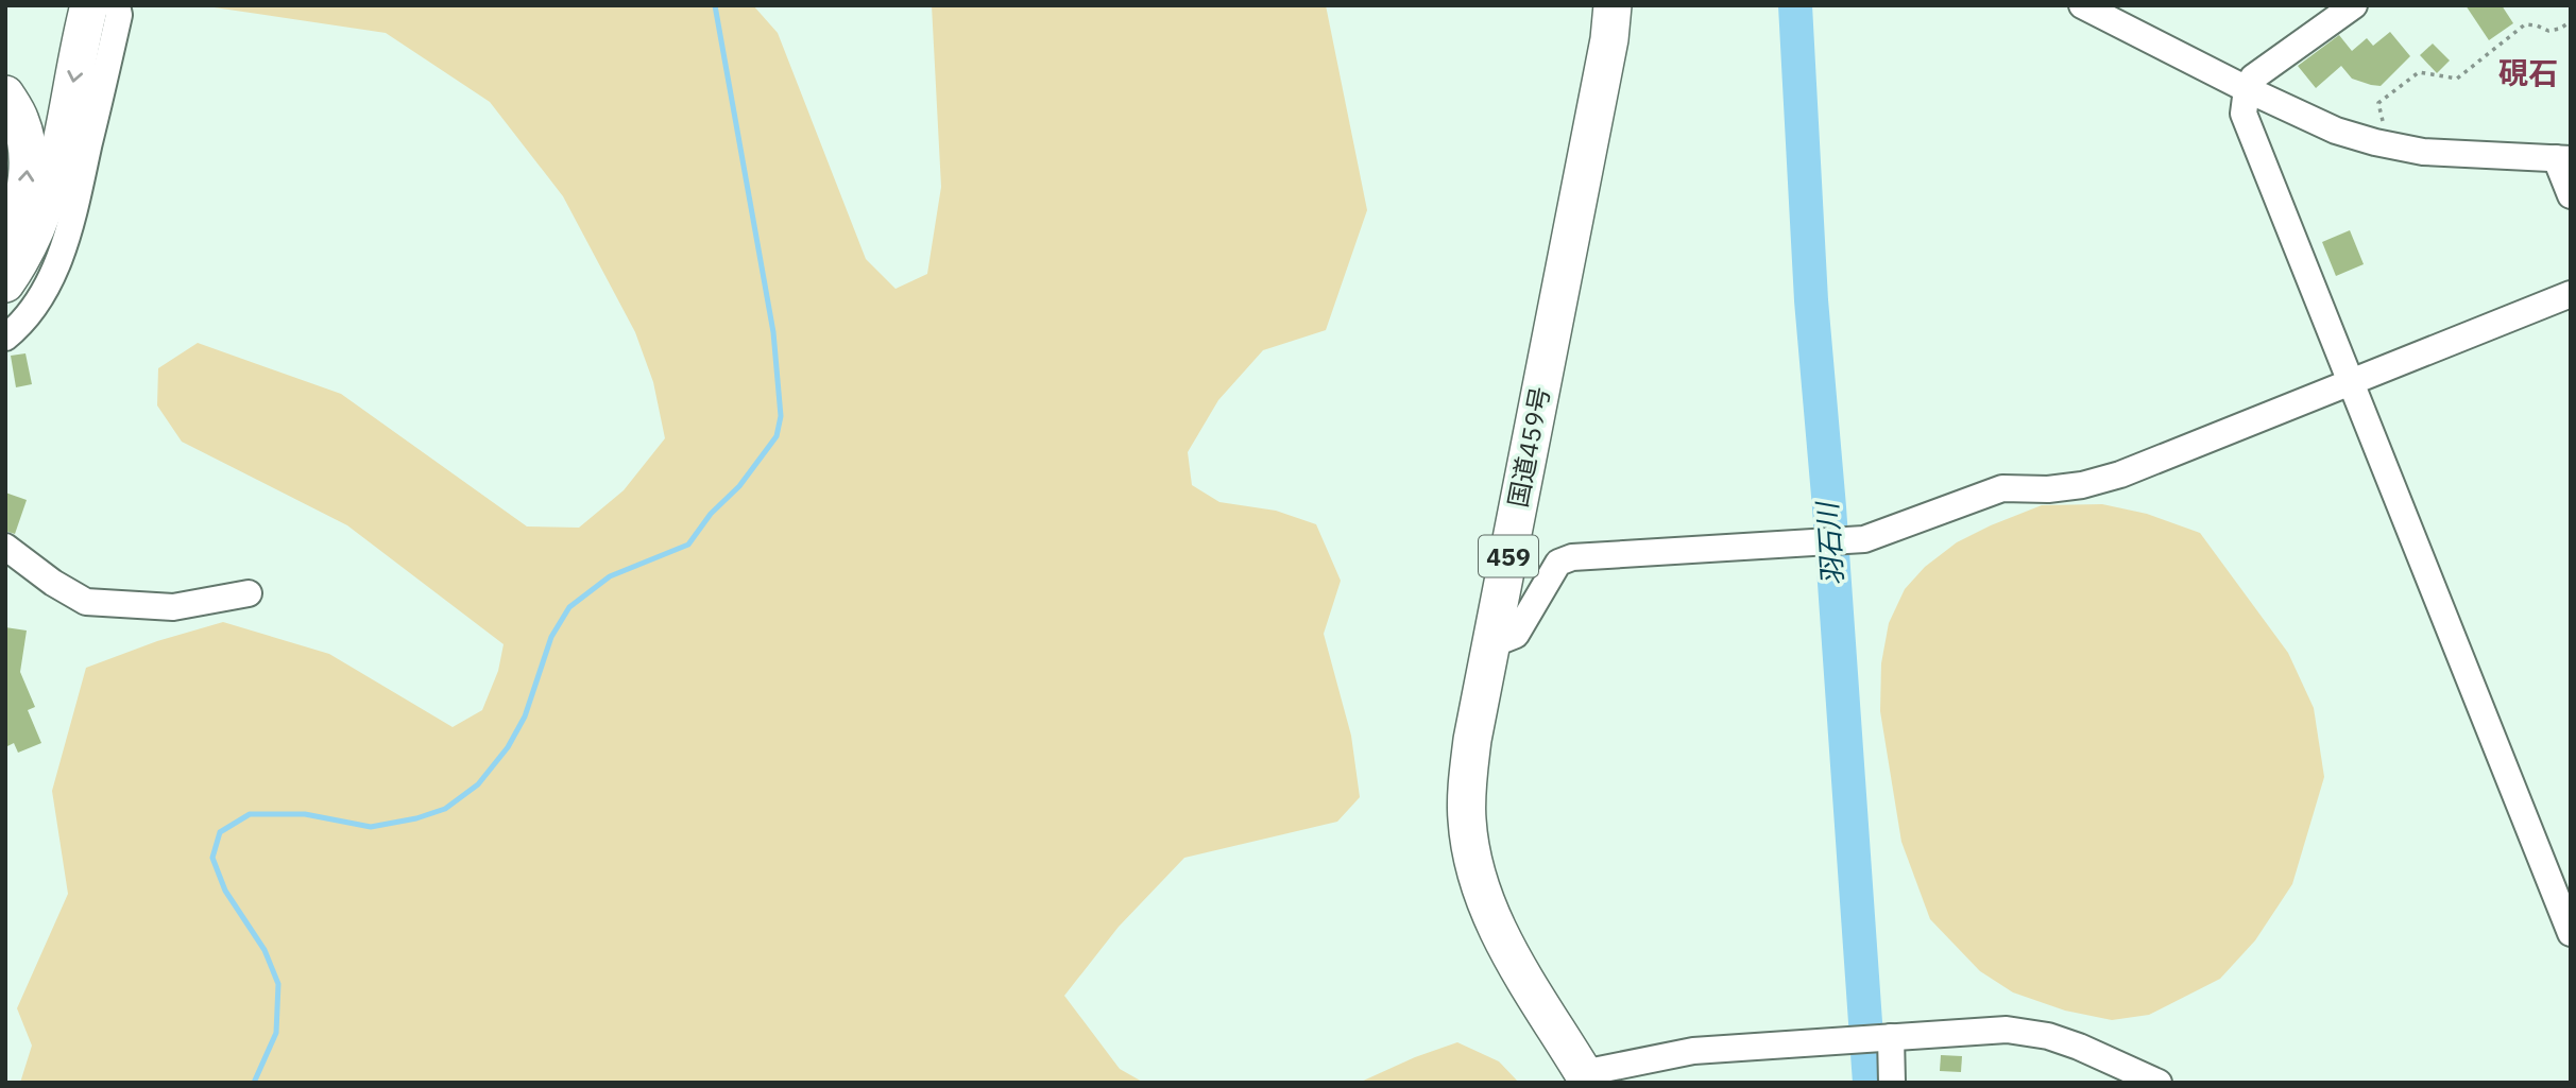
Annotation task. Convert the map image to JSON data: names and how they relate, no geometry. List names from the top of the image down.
{
  "streets": {
    "highway": ["国道459号", "459"]
  },
  "districts": ["硯石"],
  "water": ["羽石川"]
}
